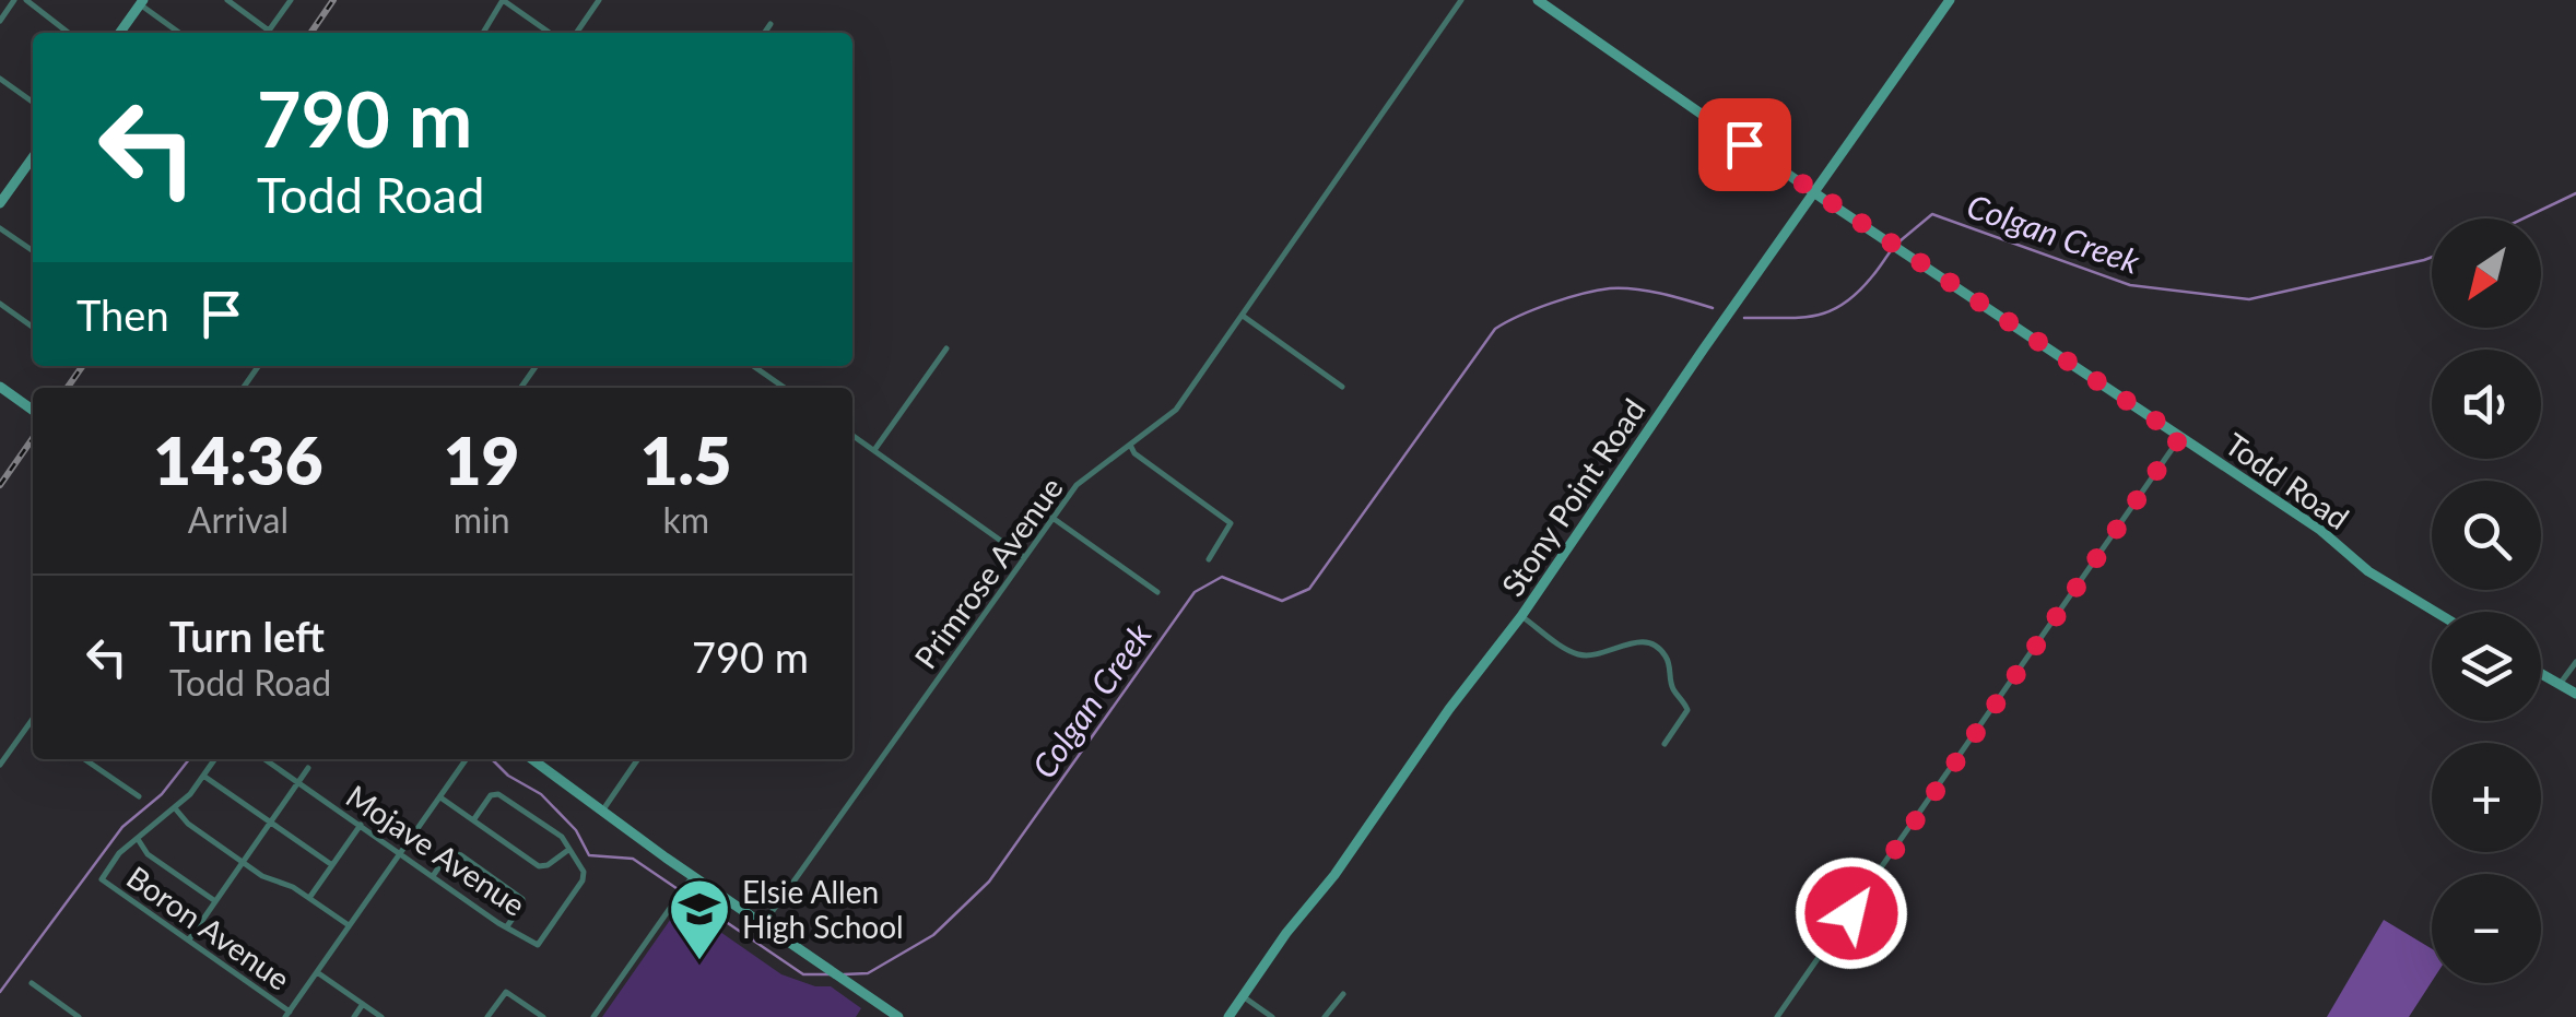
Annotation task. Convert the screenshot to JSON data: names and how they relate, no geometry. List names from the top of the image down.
{
  "streets": {
    "main road": ["Todd Road", "Stony Point Road"],
    "street": ["Primrose Avenue", "Mojave Avenue", "Boron Avenue"]
  },
  "crossings": [
    ["Todd Road", "Stony Point Road"]
  ],
  "water": ["Colgan Creek"],
  "places": {
    "school or university": ["Elsie Allen High School"]
  },
  "north": "bottom left",
  "page": {
    "turn": ["790 m", "Todd Road"],
    "map_buttons": ["+", "−"],
    "then": "Then",
    "eta": [
      "14:36",
      "Arrival",
      "19",
      "min",
      "1.5",
      "km"
    ],
    "list": [
      {
        "name": "Turn left",
        "note": "Todd Road",
        "value": "790 m"
      }
    ]
  }
}
